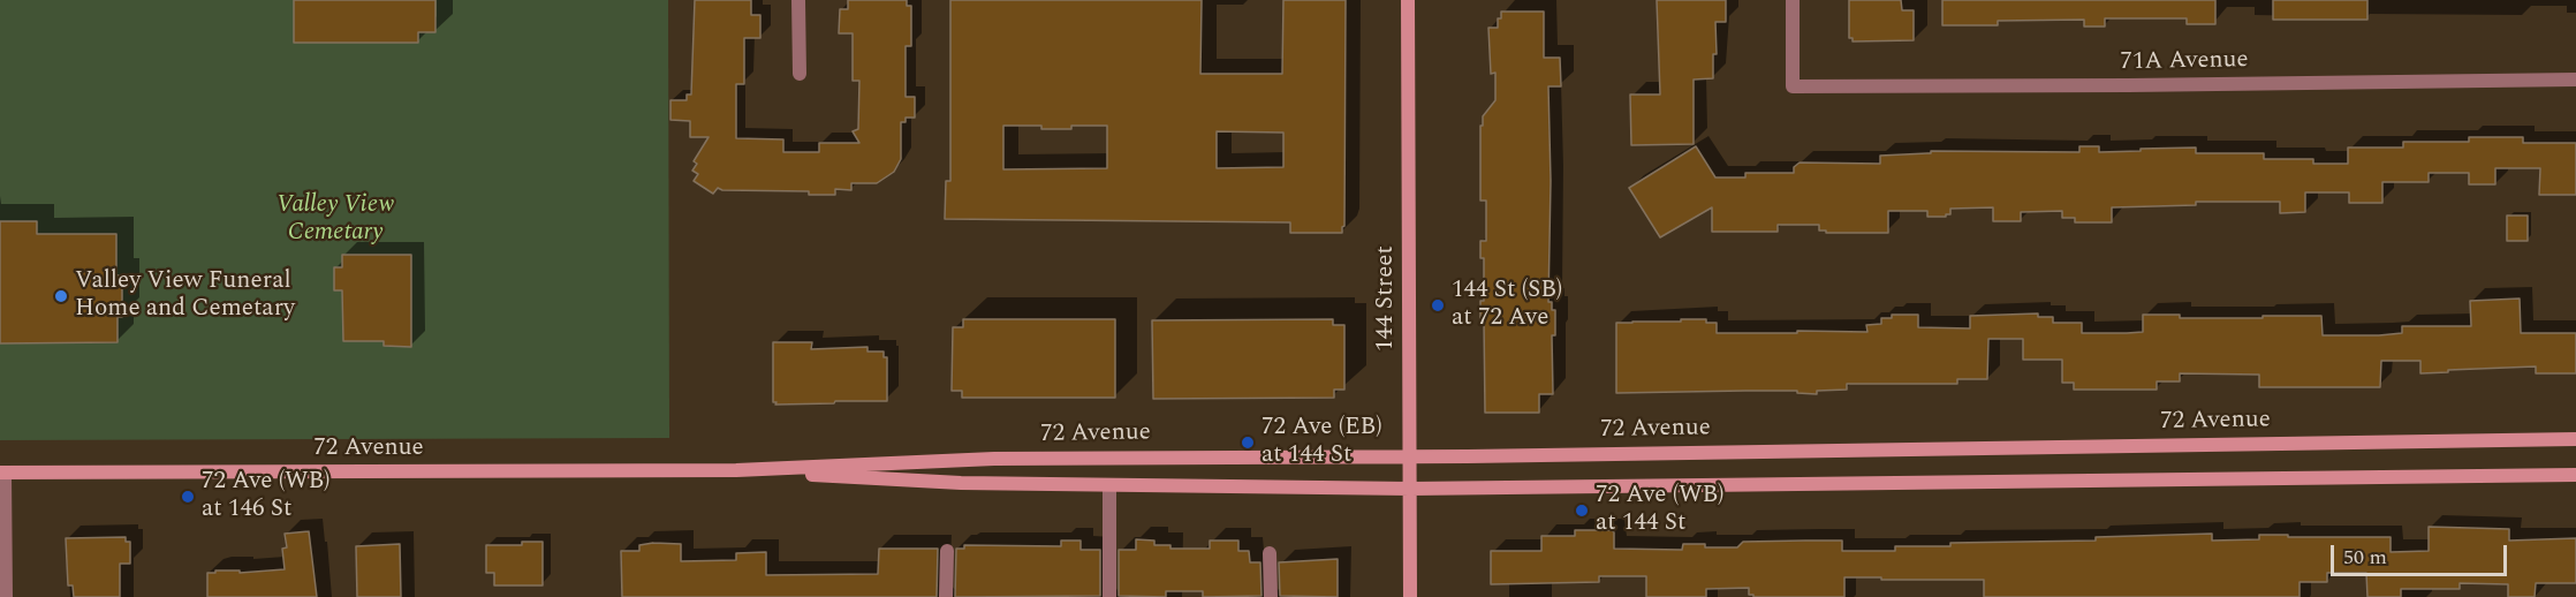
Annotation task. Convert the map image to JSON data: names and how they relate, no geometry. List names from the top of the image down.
{
  "streets": {
    "main road": ["144 Street", "72 Avenue"],
    "street": ["71A Avenue"]
  },
  "crossings": [
    ["144 Street", "72 Avenue"]
  ],
  "parks": ["Valley View Cemetary"],
  "places": [
    "Valley View Funeral Home and Cemetary",
    "144 St (SB) at 72 Ave",
    "72 Ave (EB) at 144 St",
    "72 Ave (WB) at 146 St",
    "72 Ave (WB) at 144 St"
  ],
  "scale_bar": "50 m"
}
